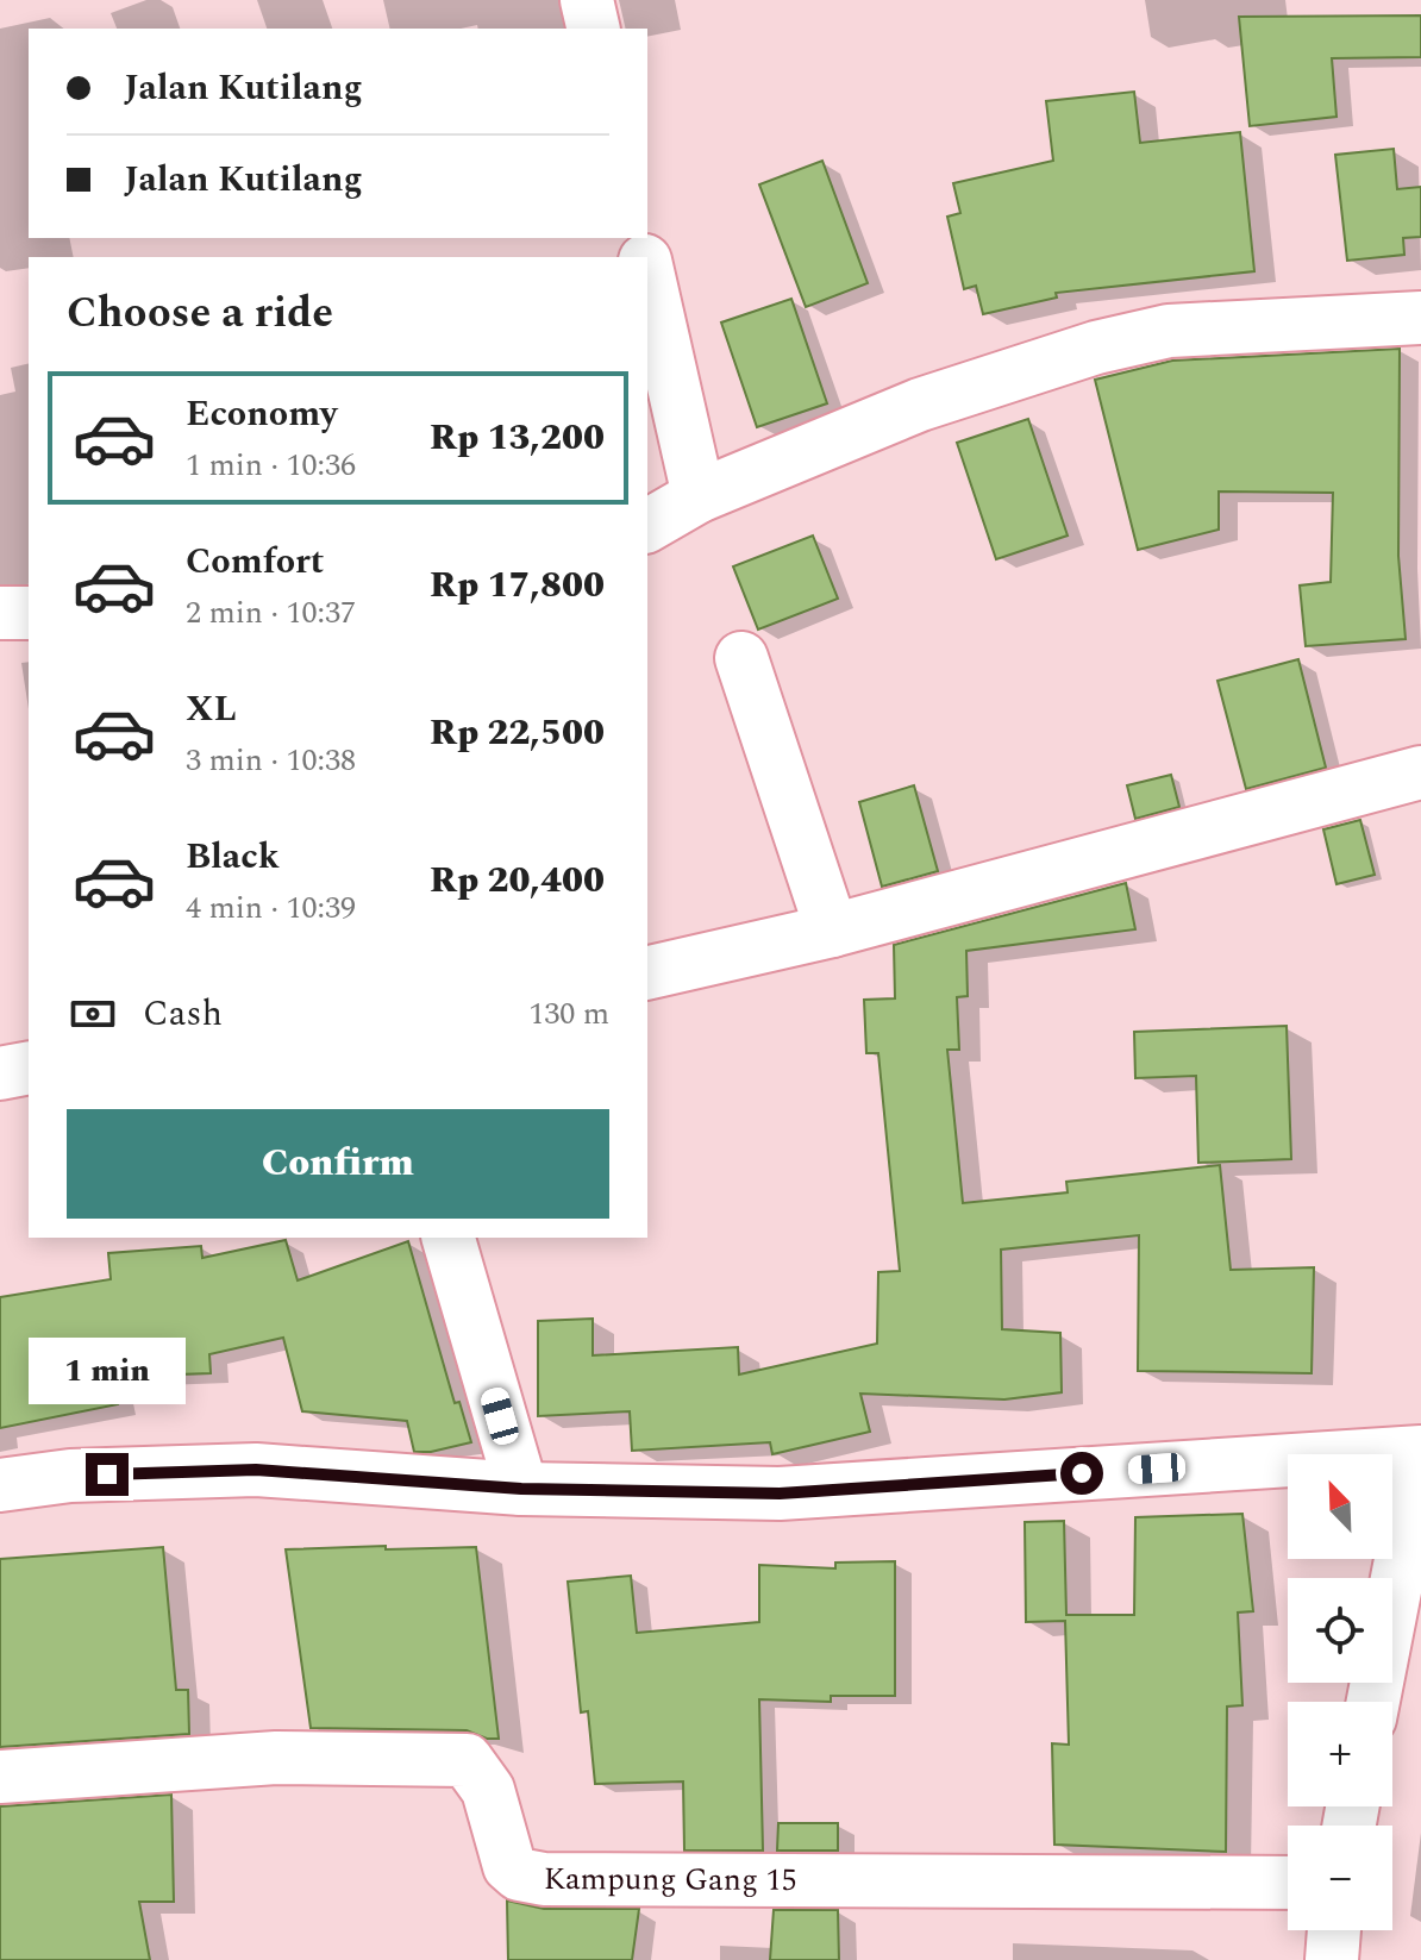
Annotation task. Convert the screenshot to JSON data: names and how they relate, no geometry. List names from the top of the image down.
{
  "streets": {
    "street": ["Kampung Gang 15"]
  },
  "north": "top left",
  "page": {
    "banner": ["Jalan Kutilang", "Jalan Kutilang"],
    "heading": "Choose a ride",
    "list": [
      {
        "name": "Economy",
        "note": "1 min · 10:36",
        "value": "Rp 13,200"
      },
      {
        "name": "Comfort",
        "note": "2 min · 10:37",
        "value": "Rp 17,800"
      },
      {
        "name": "XL",
        "note": "3 min · 10:38",
        "value": "Rp 22,500"
      },
      {
        "name": "Black",
        "note": "4 min · 10:39",
        "value": "Rp 20,400"
      }
    ],
    "pay": ["Cash", "130 m"],
    "buttons": "Confirm",
    "bubble": "1 min",
    "map_buttons": ["+", "−"]
  }
}
